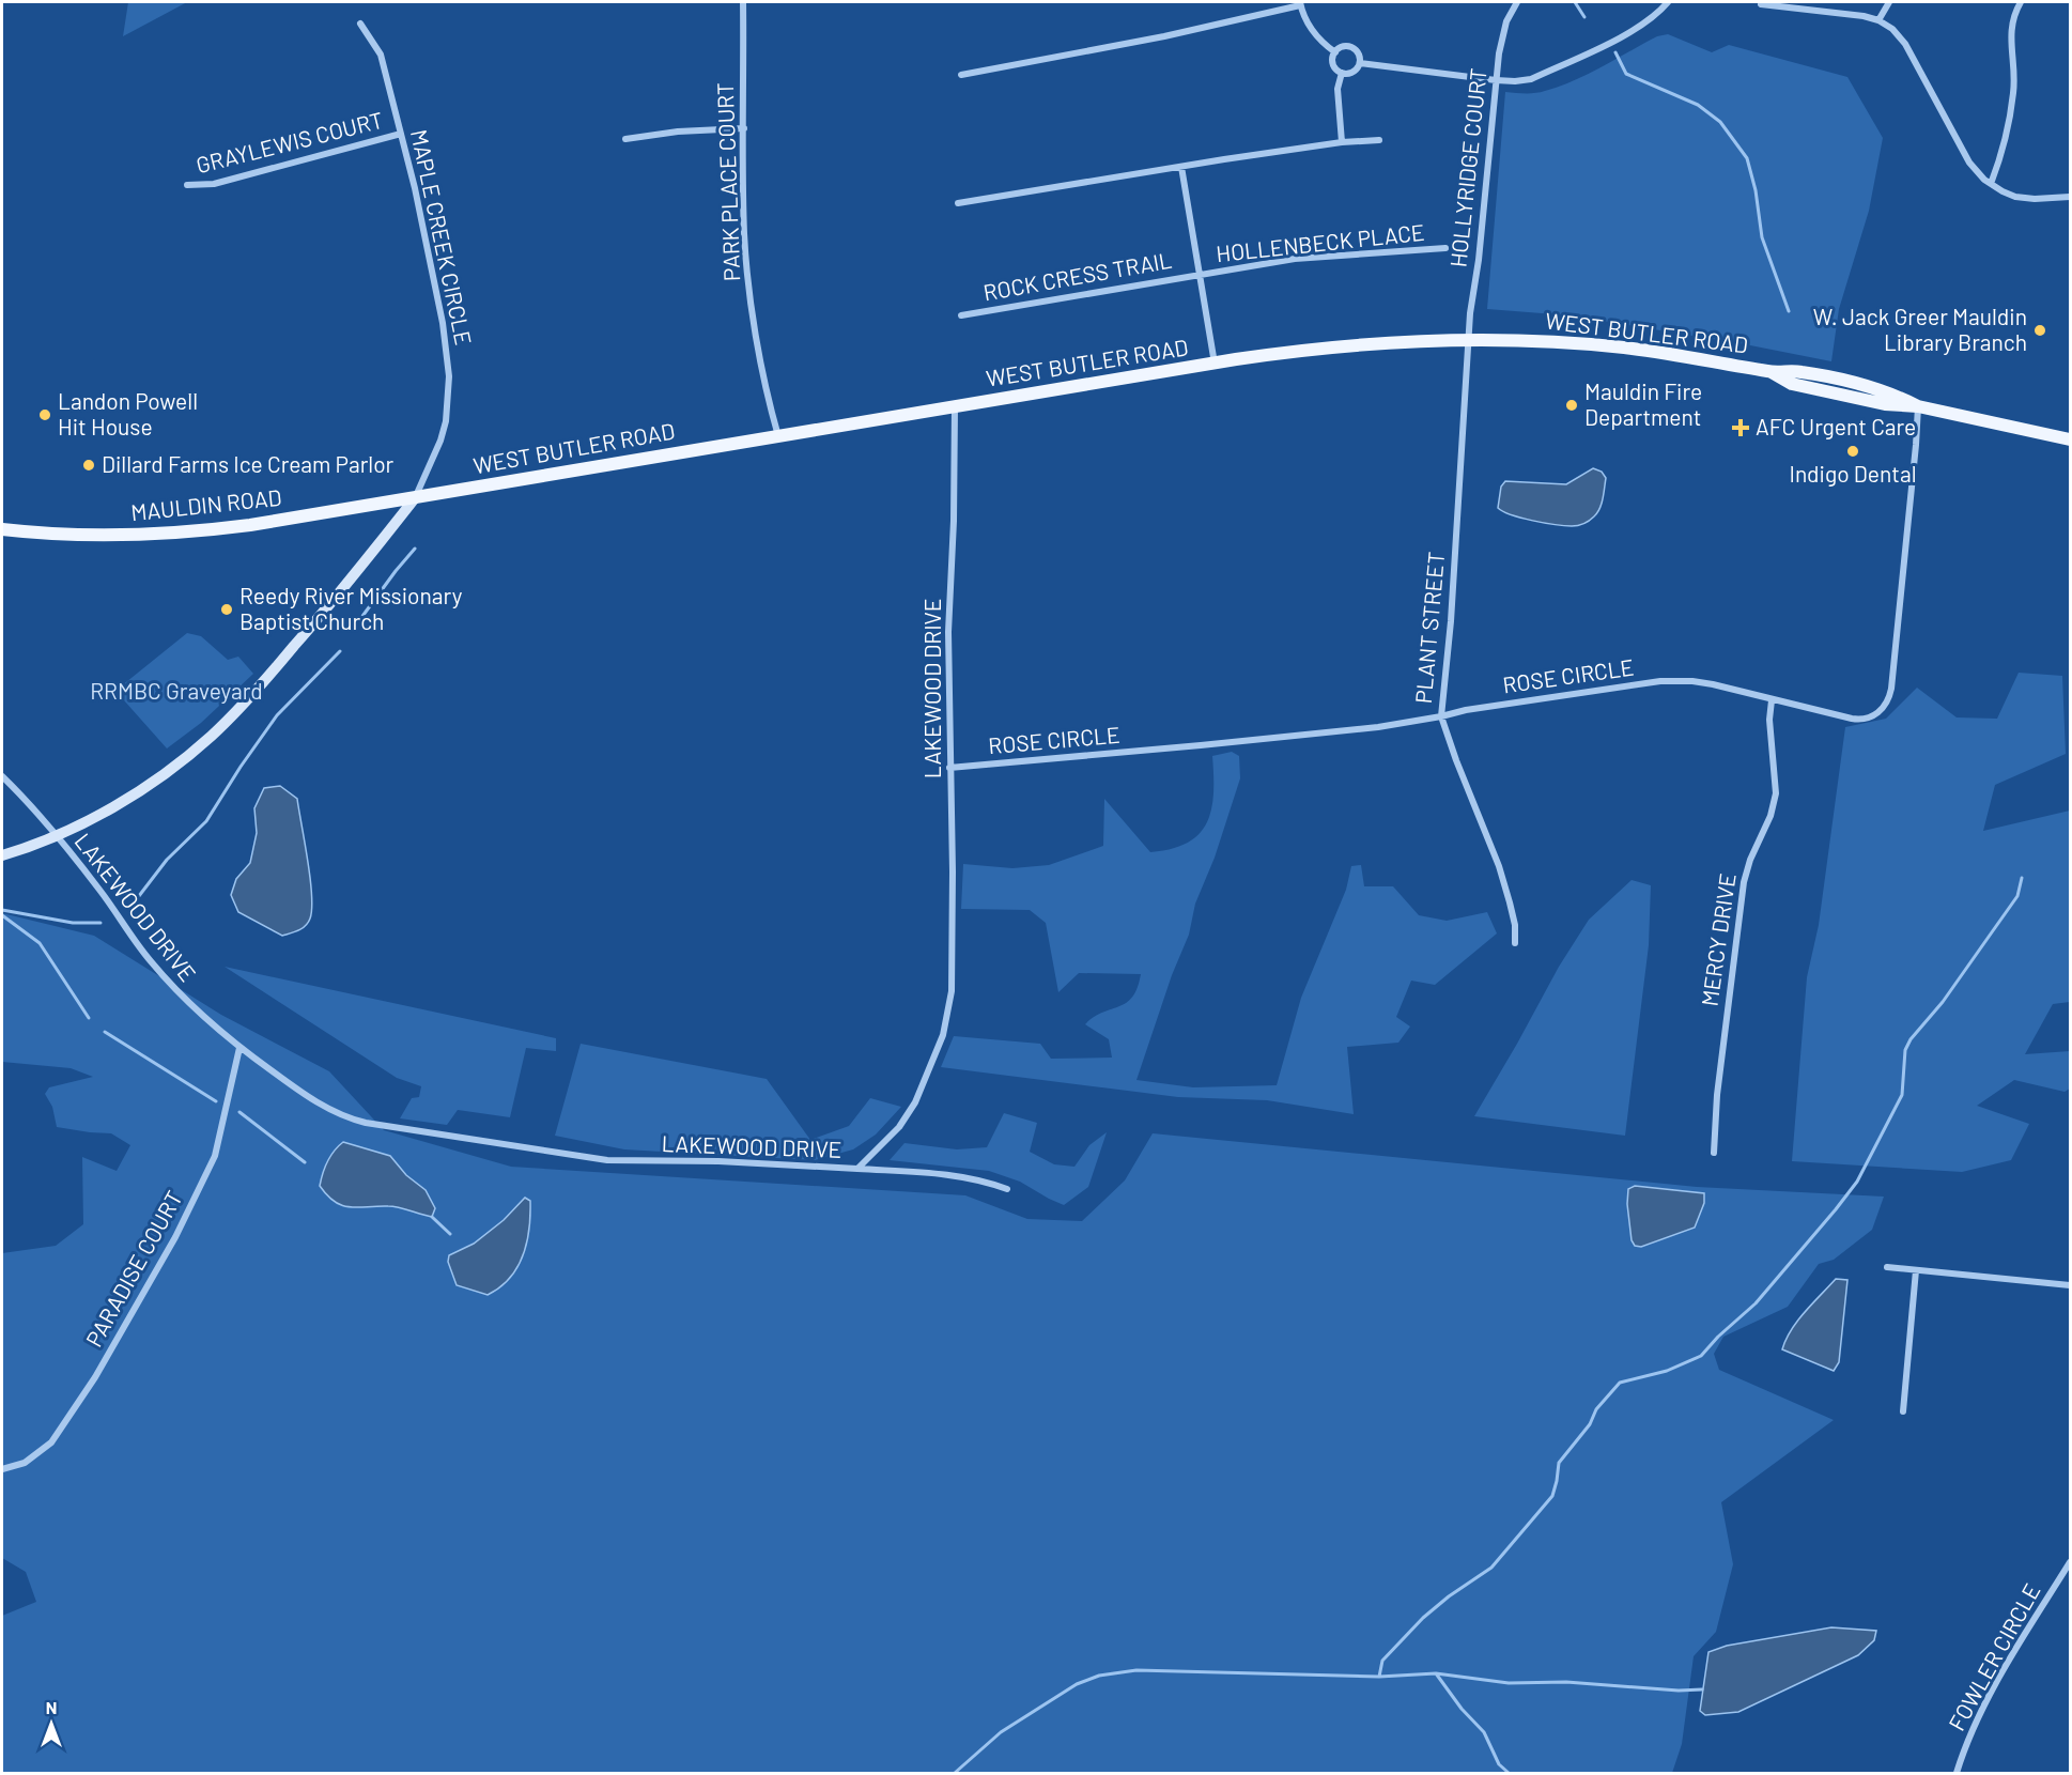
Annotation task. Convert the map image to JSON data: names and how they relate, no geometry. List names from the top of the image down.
{
  "streets": {
    "main road": ["WEST BUTLER ROAD", "MAULDIN ROAD"],
    "street": [
      "GRAYLEWIS COURT",
      "HOLLYRIDGE COURT",
      "PARK PLACE COURT",
      "MAPLE CREEK CIRCLE",
      "HOLLENBECK PLACE",
      "ROCK CRESS TRAIL",
      "PLANT STREET",
      "ROSE CIRCLE",
      "LAKEWOOD DRIVE",
      "MERCY DRIVE",
      "PARADISE COURT",
      "FOWLER CIRCLE"
    ]
  },
  "crossings": [
    ["GRAYLEWIS COURT", "MAPLE CREEK CIRCLE"],
    ["HOLLYRIDGE COURT", "WEST BUTLER ROAD"],
    ["HOLLYRIDGE COURT", "PLANT STREET"],
    ["PARK PLACE COURT", "WEST BUTLER ROAD"],
    ["MAPLE CREEK CIRCLE", "WEST BUTLER ROAD"],
    ["MAPLE CREEK CIRCLE", "MAULDIN ROAD"],
    ["HOLLENBECK PLACE", "ROCK CRESS TRAIL"],
    ["WEST BUTLER ROAD", "MAULDIN ROAD"],
    ["WEST BUTLER ROAD", "PLANT STREET"],
    ["WEST BUTLER ROAD", "ROSE CIRCLE"],
    ["WEST BUTLER ROAD", "LAKEWOOD DRIVE"],
    ["PLANT STREET", "ROSE CIRCLE"],
    ["ROSE CIRCLE", "LAKEWOOD DRIVE"],
    ["ROSE CIRCLE", "MERCY DRIVE"],
    ["LAKEWOOD DRIVE", "PARADISE COURT"]
  ],
  "parks": ["RRMBC Graveyard"],
  "places": {
    "other": [
      "W. Jack Greer Mauldin Library Branch",
      "Mauldin Fire Department",
      "Landon Powell Hit House",
      "Indigo Dental",
      "Dillard Farms Ice Cream Parlor",
      "Reedy River Missionary Baptist Church"
    ],
    "health": ["AFC Urgent Care"]
  },
  "north": "top"
}
